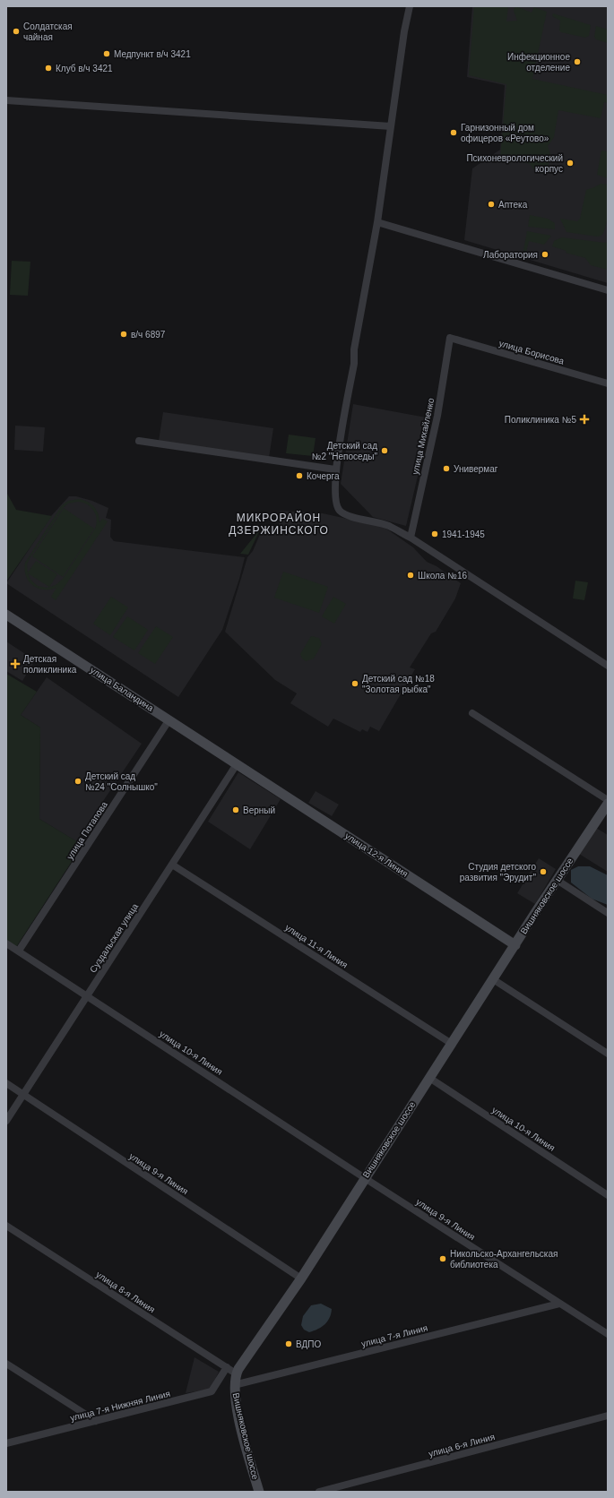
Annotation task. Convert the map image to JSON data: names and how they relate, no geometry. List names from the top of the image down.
{
  "streets": {
    "street": [
      "улица Борисова",
      "улица Михайленко",
      "улица Баландина",
      "улица Потапова",
      "улица 12-я Линия",
      "Вишняковское шоссе",
      "Суздальская улица",
      "улица 11-я Линия",
      "улица 10-я Линия",
      "улица 9-я Линия",
      "улица 8-я Линия",
      "улица 7-я Линия",
      "улица 7-я Нижняя Линия",
      "улица 6-я Линия"
    ]
  },
  "crossings": [
    ["улица Борисова", "улица Михайленко"],
    ["улица Баландина", "улица Потапова"],
    ["улица Баландина", "улица 12-я Линия"],
    ["улица Баландина", "Суздальская улица"],
    ["улица Потапова", "улица 10-я Линия"],
    ["улица 12-я Линия", "Вишняковское шоссе"],
    ["улица 12-я Линия", "Суздальская улица"],
    ["Вишняковское шоссе", "улица 11-я Линия"],
    ["Вишняковское шоссе", "улица 10-я Линия"],
    ["Вишняковское шоссе", "улица 9-я Линия"],
    ["Вишняковское шоссе", "улица 8-я Линия"],
    ["Вишняковское шоссе", "улица 7-я Линия"],
    ["Суздальская улица", "улица 11-я Линия"],
    ["Суздальская улица", "улица 10-я Линия"],
    ["Суздальская улица", "улица 9-я Линия"],
    ["улица 10-я Линия", "улица 9-я Линия"],
    ["улица 9-я Линия", "улица 7-я Линия"],
    ["улица 8-я Линия", "улица 7-я Нижняя Линия"]
  ],
  "districts": ["МИКРОРАЙОН ДЗЕРЖИНСКОГО"],
  "places": {
    "other": [
      "Солдатская чайная",
      "Медпункт в/ч 3421",
      "Инфекционное отделение",
      "Клуб в/ч 3421",
      "Гарнизонный дом офицеров «Реутово»",
      "Психоневрологический корпус",
      "Аптека",
      "Лаборатория",
      "в/ч 6897",
      "Детский сад №2 \"Непоседы\"",
      "Универмаг",
      "Кочерга",
      "1941-1945",
      "Школа №16",
      "Детский сад №18 \"Золотая рыбка\"",
      "Детский сад №24 \"Солнышко\"",
      "Верный",
      "Студия детского развития \"Эрудит\"",
      "Никольско-Архангельская библиотека",
      "ВДПО"
    ],
    "health": ["Поликлиника №5", "Детская поликлиника"]
  }
}
